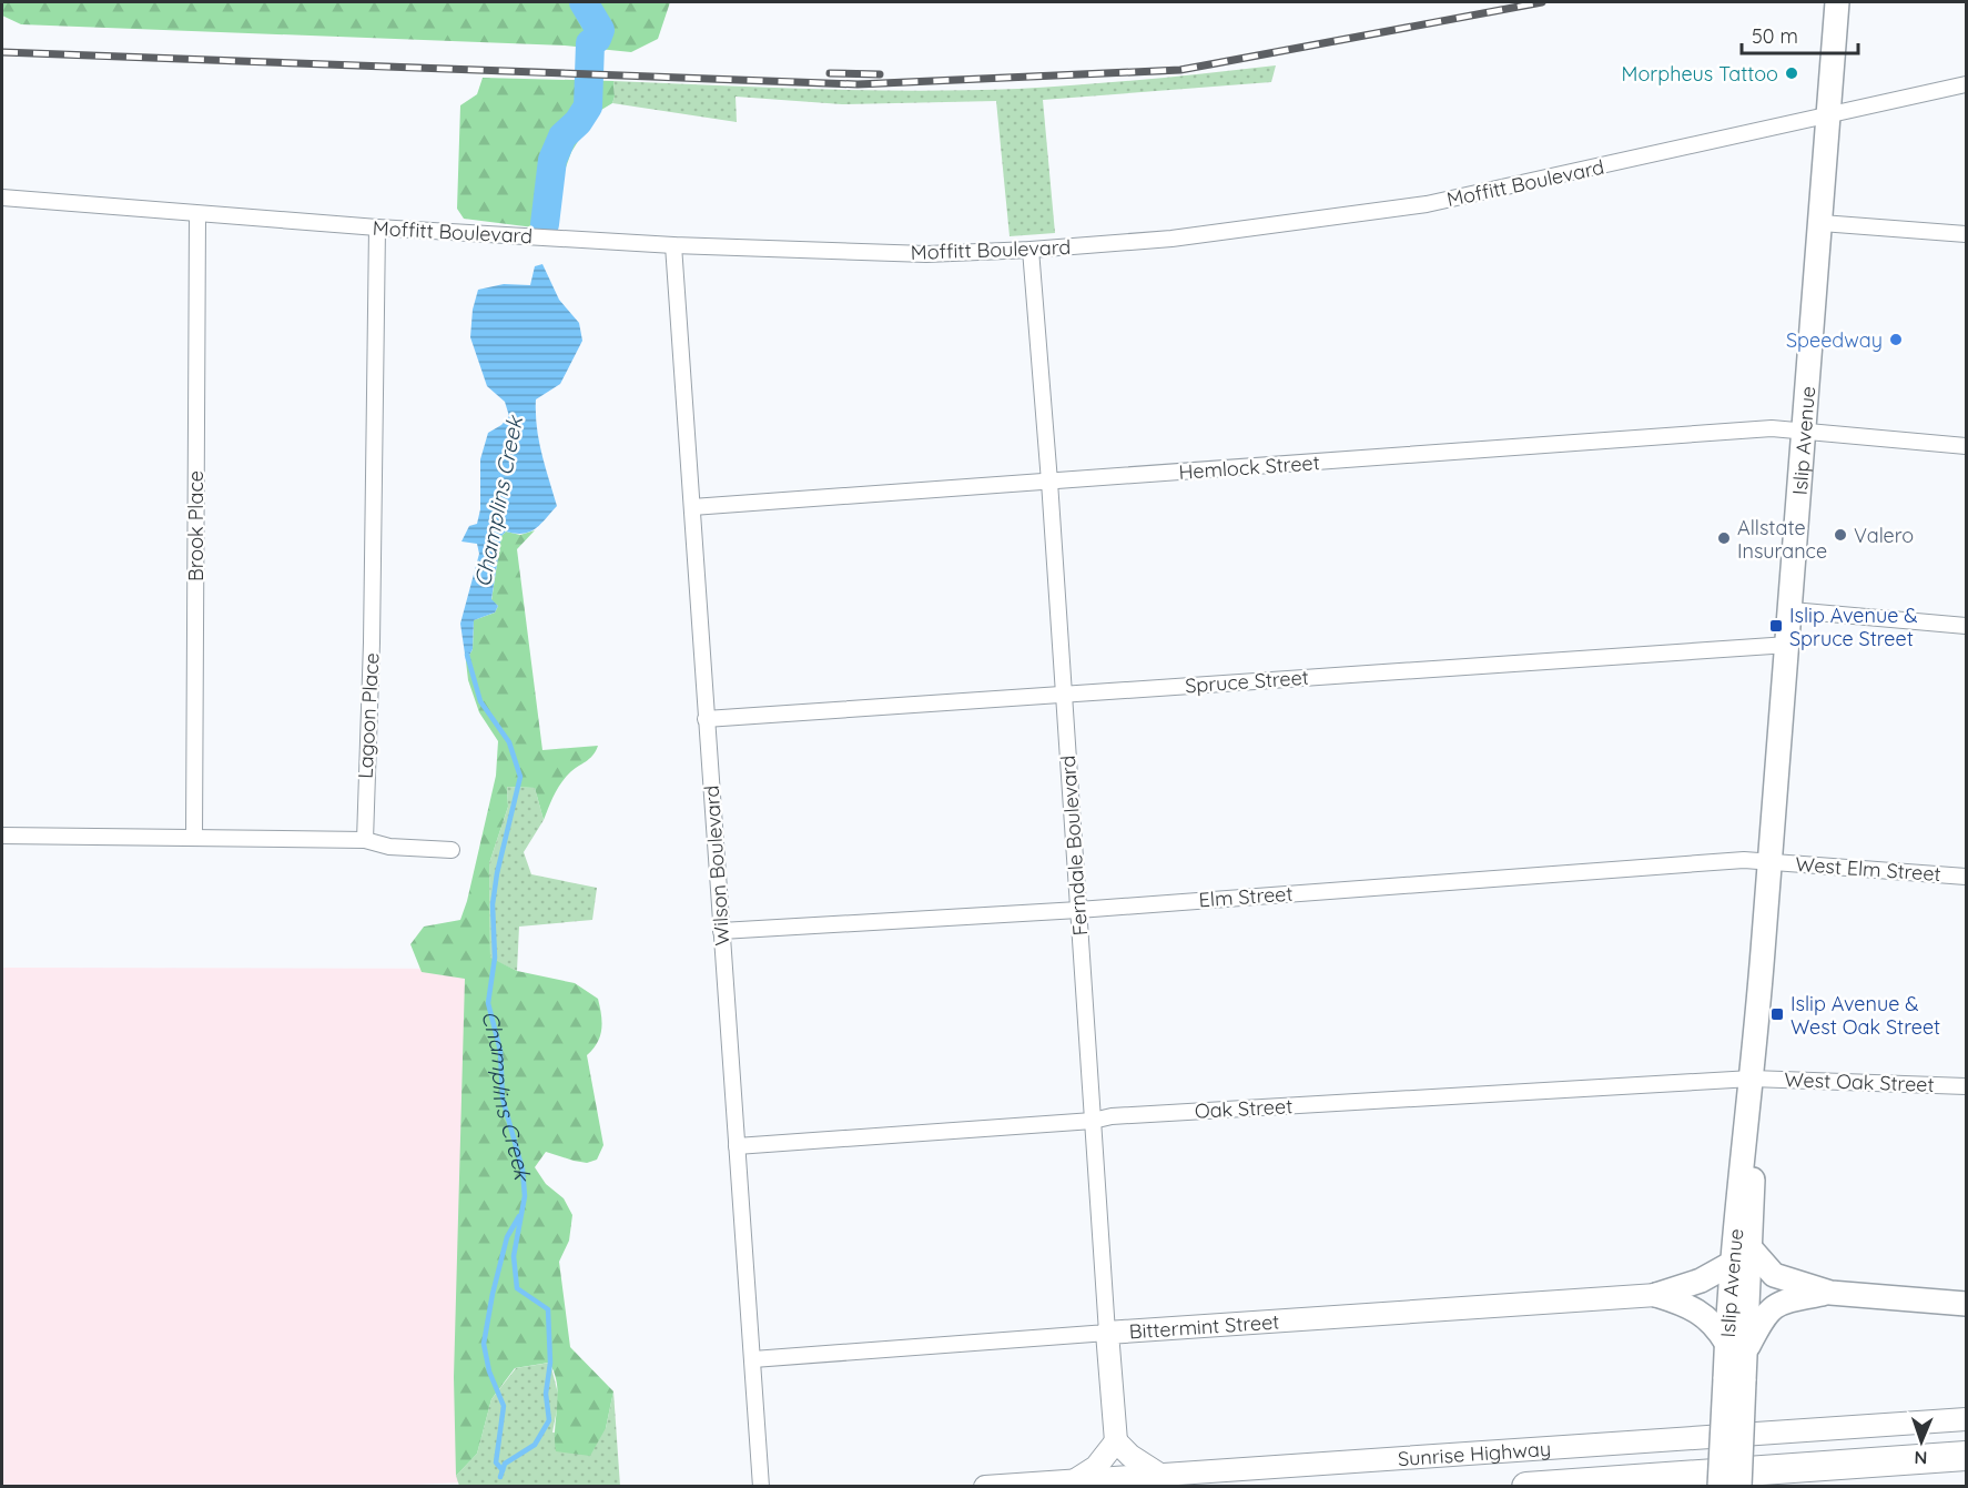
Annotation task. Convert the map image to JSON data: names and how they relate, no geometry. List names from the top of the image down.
{
  "streets": {
    "highway": ["Sunrise Highway"],
    "main road": ["Islip Avenue", "Ferndale Boulevard", "Bittermint Street"],
    "street": [
      "Moffitt Boulevard",
      "Hemlock Street",
      "Brook Place",
      "Spruce Street",
      "Lagoon Place",
      "Wilson Boulevard",
      "West Elm Street",
      "Elm Street",
      "West Oak Street",
      "Oak Street"
    ]
  },
  "crossings": [
    ["Moffitt Boulevard", "Islip Avenue"],
    ["Moffitt Boulevard", "Brook Place"],
    ["Moffitt Boulevard", "Lagoon Place"],
    ["Moffitt Boulevard", "Ferndale Boulevard"],
    ["Moffitt Boulevard", "Wilson Boulevard"],
    ["Islip Avenue", "Hemlock Street"],
    ["Islip Avenue", "Spruce Street"],
    ["Islip Avenue", "West Elm Street"],
    ["Islip Avenue", "Elm Street"],
    ["Islip Avenue", "West Oak Street"],
    ["Islip Avenue", "Oak Street"],
    ["Hemlock Street", "Ferndale Boulevard"],
    ["Hemlock Street", "Wilson Boulevard"],
    ["Spruce Street", "Ferndale Boulevard"],
    ["Spruce Street", "Wilson Boulevard"],
    ["Ferndale Boulevard", "Elm Street"],
    ["Ferndale Boulevard", "Oak Street"],
    ["Ferndale Boulevard", "Bittermint Street"],
    ["Wilson Boulevard", "Elm Street"],
    ["Wilson Boulevard", "Oak Street"],
    ["Wilson Boulevard", "Bittermint Street"],
    ["West Elm Street", "Elm Street"],
    ["West Oak Street", "Oak Street"]
  ],
  "water": ["Champlins Creek"],
  "places": {
    "other": [
      "Morpheus Tattoo",
      "Speedway",
      "Valero",
      "Allstate Insurance"
    ],
    "transit": ["Islip Avenue & Spruce Street", "Islip Avenue & West Oak Street"]
  },
  "scale_bar": "50 m",
  "north": "bottom"
}
